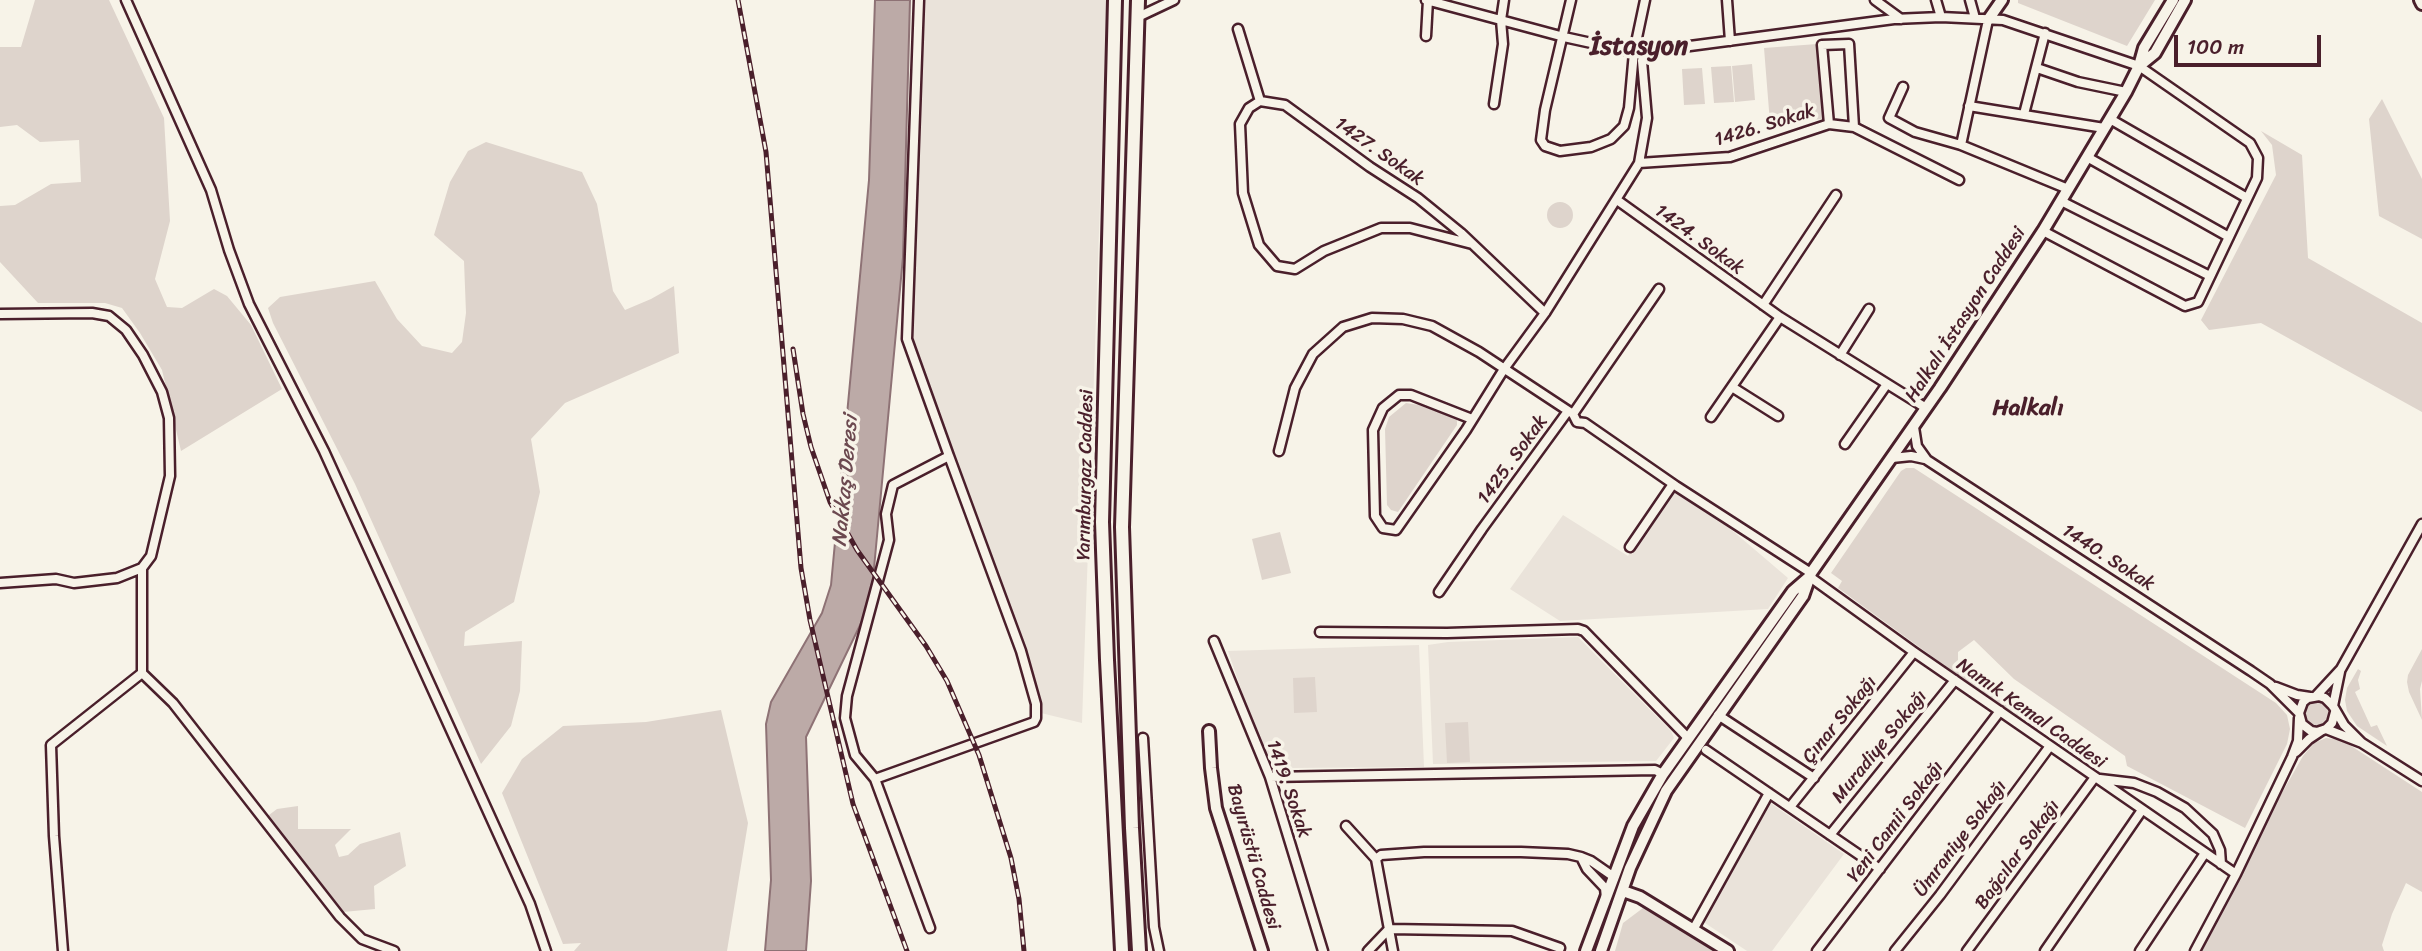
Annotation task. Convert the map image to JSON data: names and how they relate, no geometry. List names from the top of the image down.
{
  "streets": {
    "main road": ["Halkalı İstasyon Caddesi", "Yarımburgaz Caddesi", "Bayırüstü Caddesi"],
    "street": [
      "1426. Sokak",
      "1427. Sokak",
      "1424. Sokak",
      "1425. Sokak",
      "1440. Sokak",
      "Namık Kemal Caddesi",
      "Çınar Sokağı",
      "Muradiye Sokağı",
      "1419. Sokak",
      "Yeni Camii Sokağı",
      "Ümraniye Sokağı",
      "Bağcılar Sokağı"
    ]
  },
  "crossings": [
    ["1424. Sokak", "Halkalı İstasyon Caddesi"],
    ["Halkalı İstasyon Caddesi", "1440. Sokak"],
    ["Halkalı İstasyon Caddesi", "Namık Kemal Caddesi"],
    ["Namık Kemal Caddesi", "Çınar Sokağı"],
    ["Namık Kemal Caddesi", "Muradiye Sokağı"],
    ["Namık Kemal Caddesi", "Yeni Camii Sokağı"],
    ["Namık Kemal Caddesi", "Ümraniye Sokağı"],
    ["Namık Kemal Caddesi", "Bağcılar Sokağı"]
  ],
  "districts": ["İstasyon", "Halkalı"],
  "water": ["Nakkaş Deresi"],
  "scale_bar": "100 m"
}
